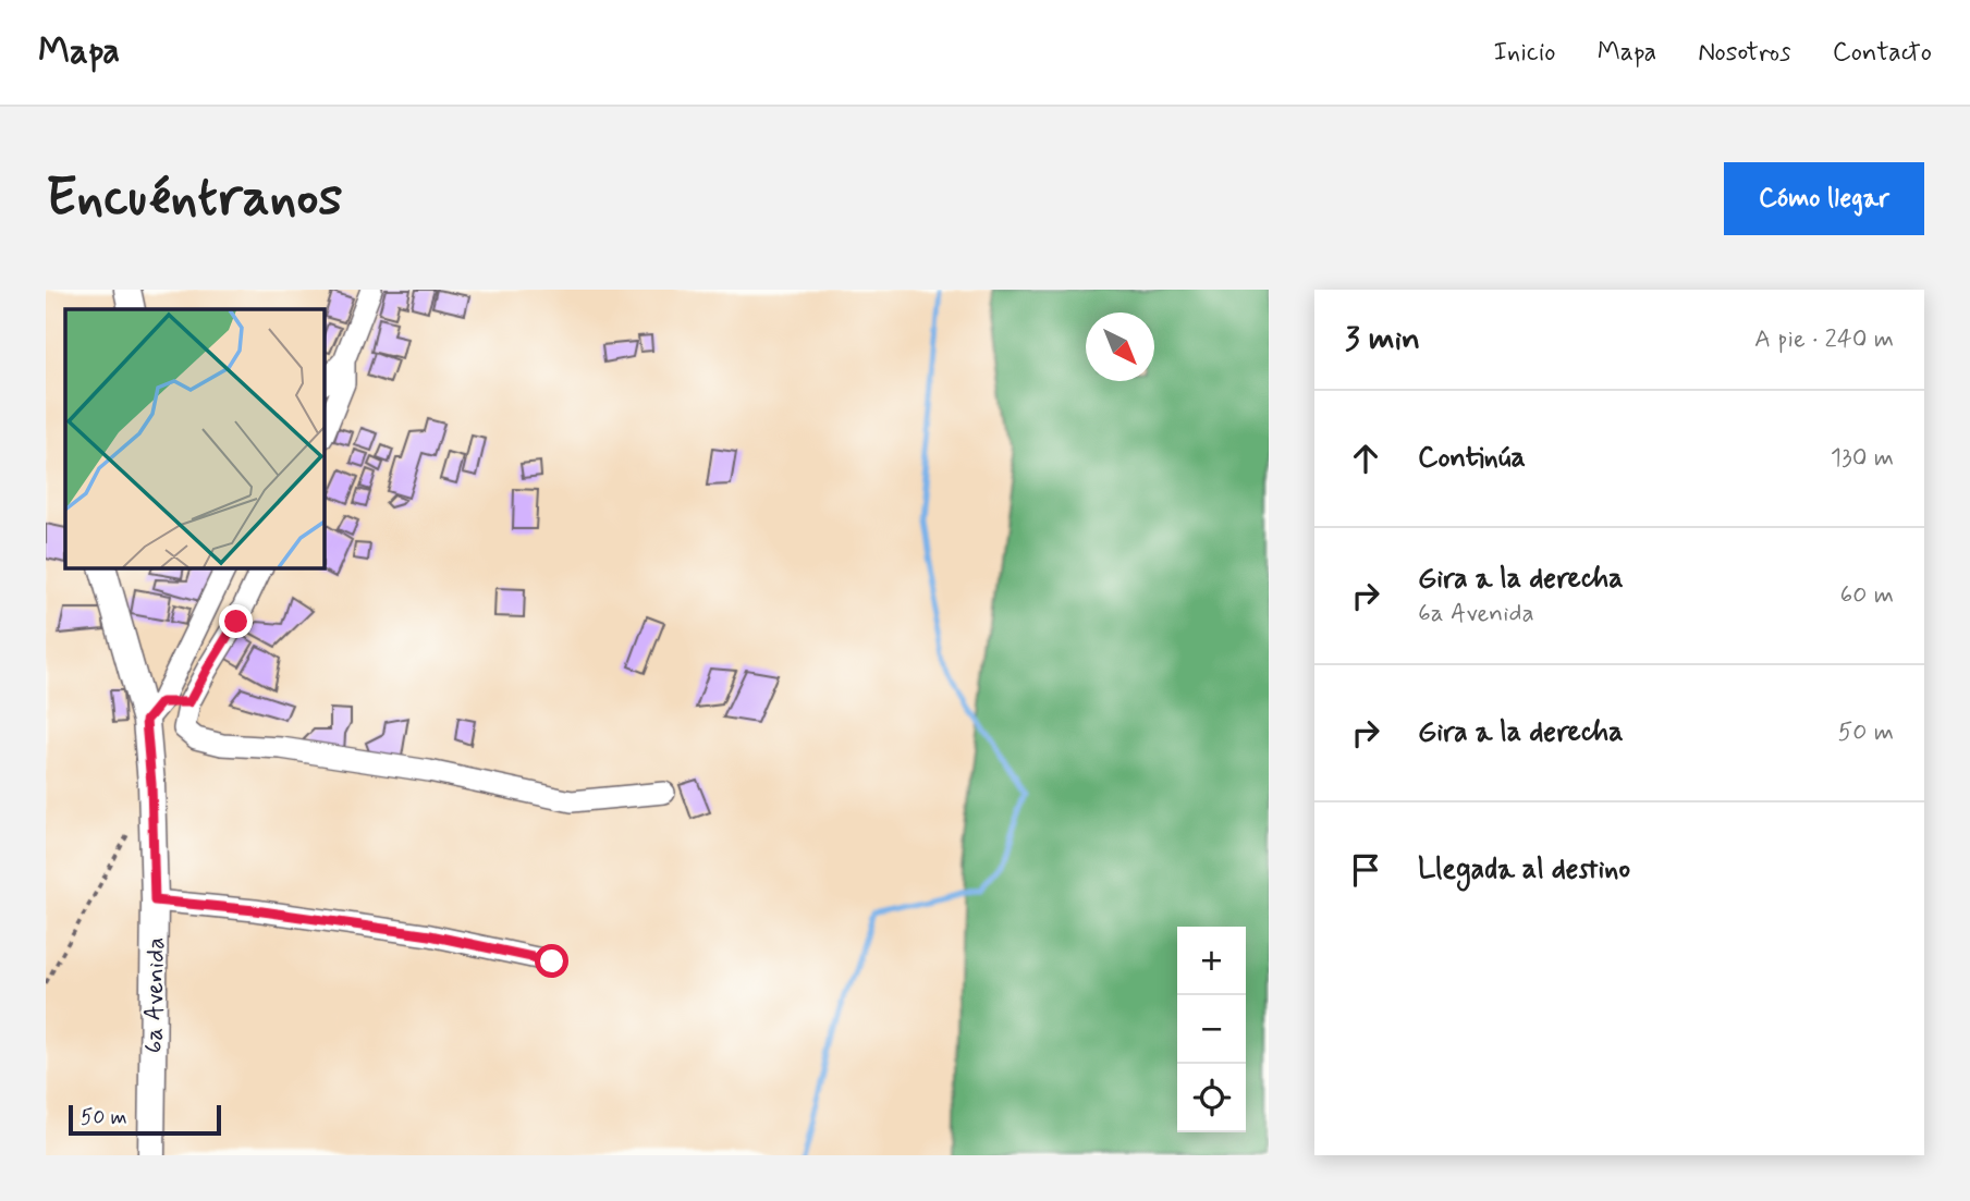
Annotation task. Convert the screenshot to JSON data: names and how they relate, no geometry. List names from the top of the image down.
{
  "streets": {
    "street": ["6a Avenida"]
  },
  "scale_bar": "50 m",
  "north": "bottom right",
  "page": {
    "header": "Mapa",
    "nav": [
      "Inicio",
      "Mapa",
      "Nosotros",
      "Contacto"
    ],
    "buttons": "Cómo llegar",
    "title": "Encuéntranos",
    "heading": ["3 min", "A pie · 240 m"],
    "list": [
      ["Continúa", "130 m"],
      ["Gira a la derecha", "6a Avenida", "60 m"],
      ["Gira a la derecha", "50 m"],
      "Llegada al destino"
    ],
    "map_buttons": ["+", "−"],
    "scale": "50 m"
  }
}
